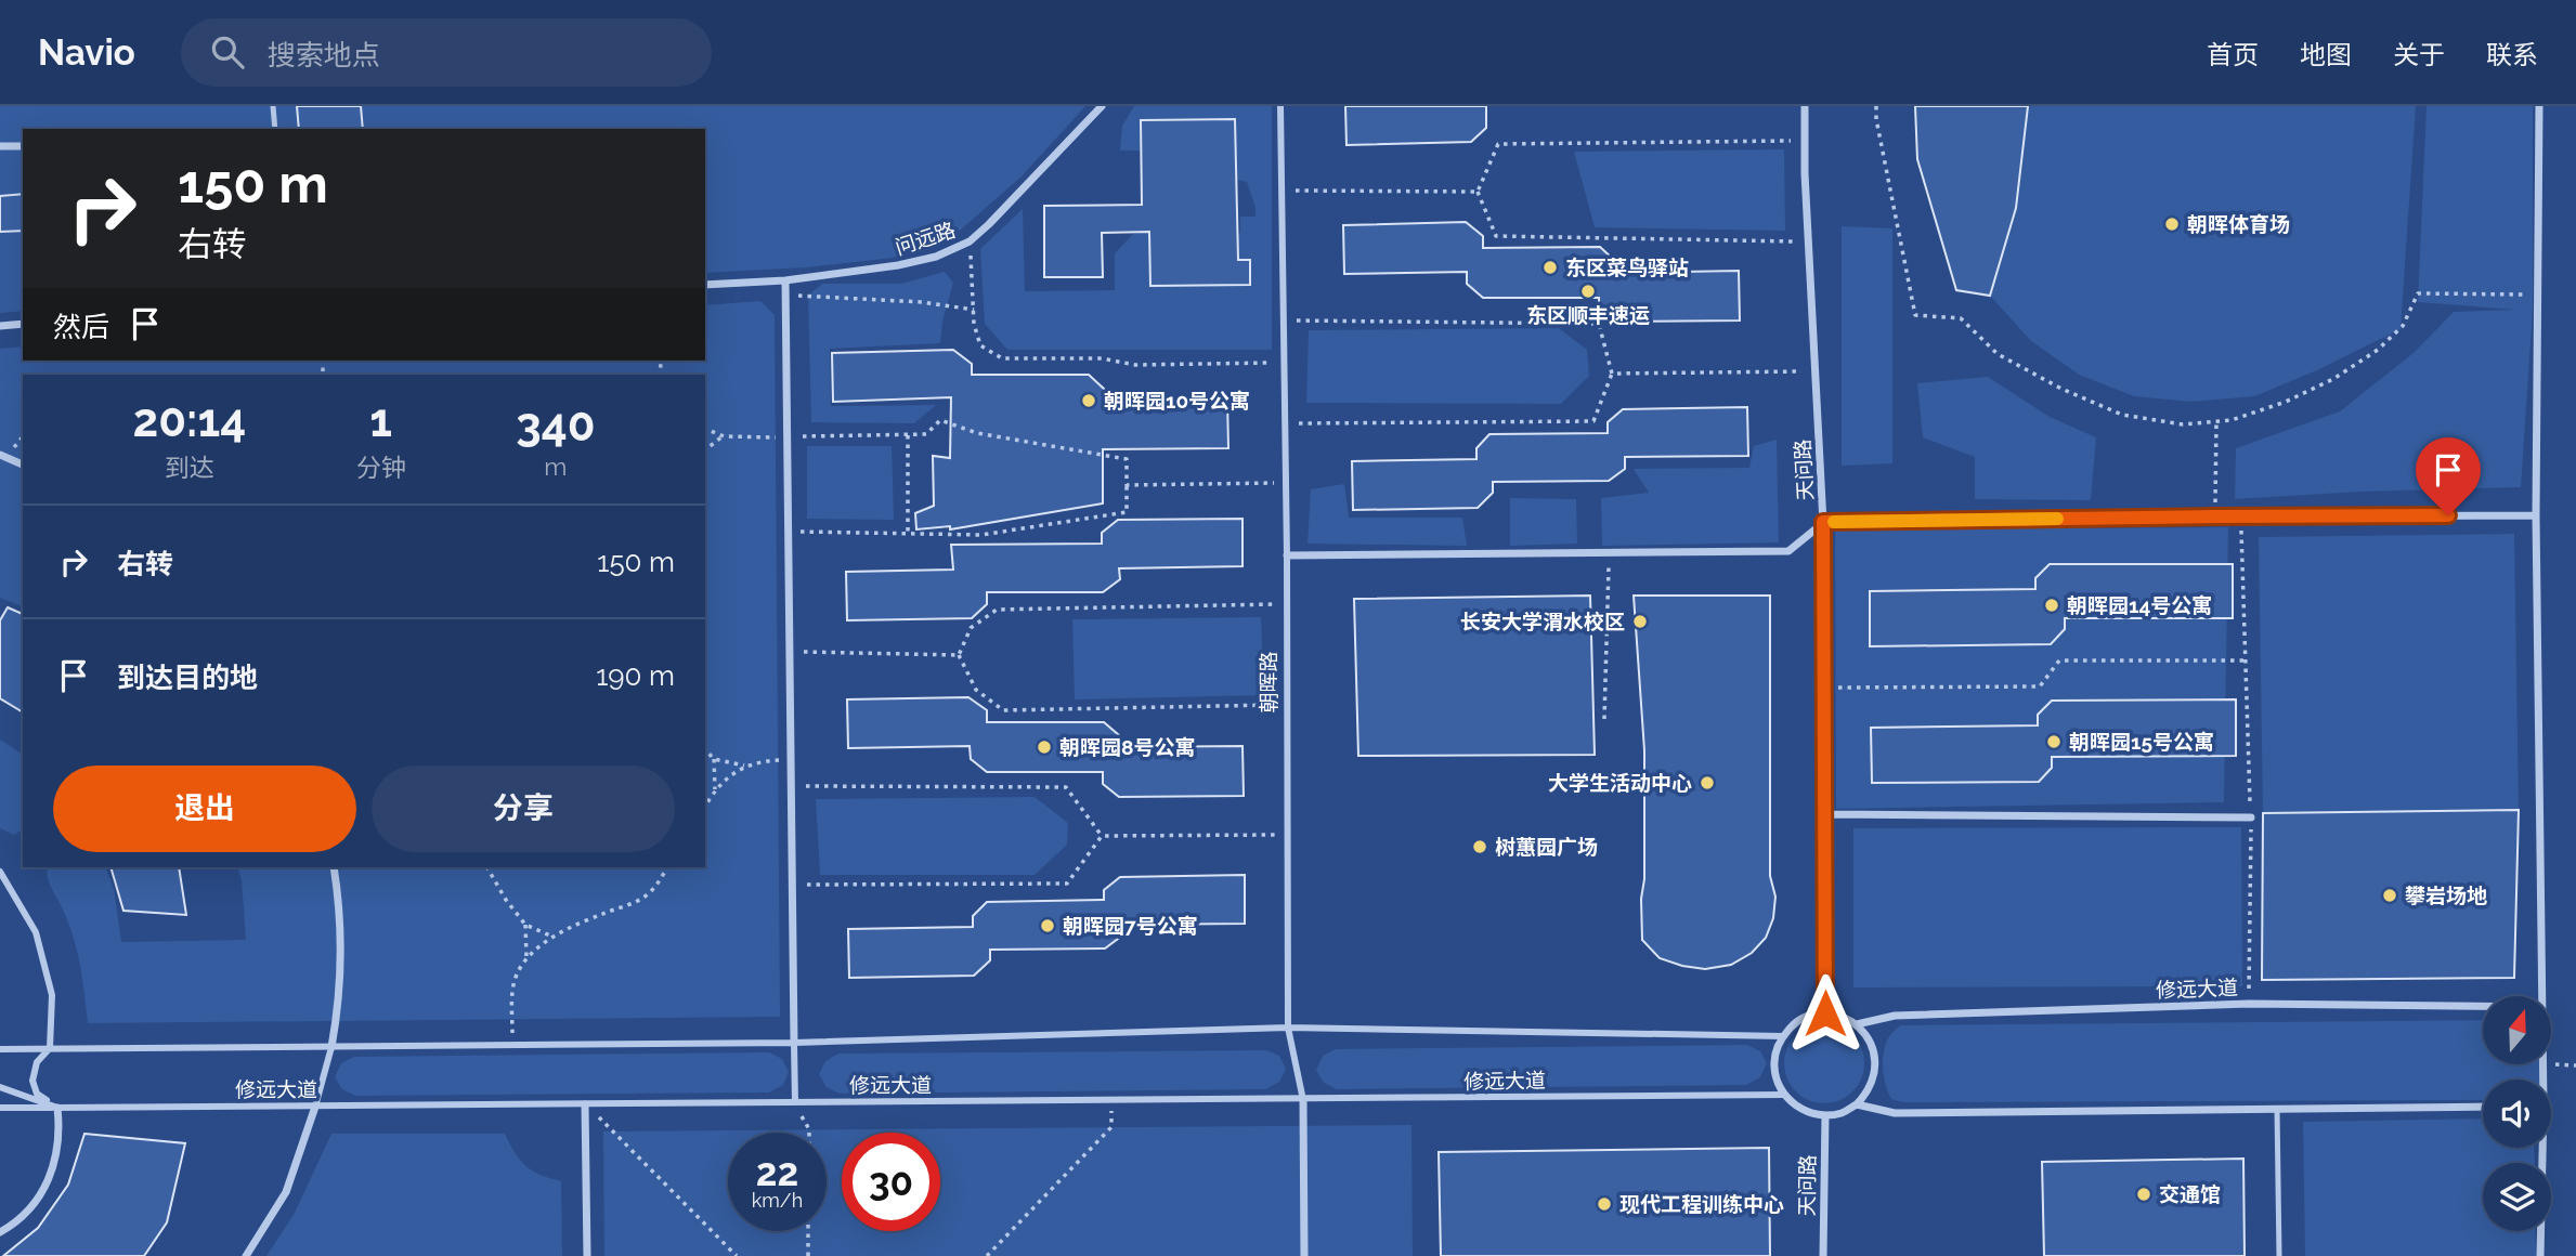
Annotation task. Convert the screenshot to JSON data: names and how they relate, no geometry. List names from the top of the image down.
{
  "streets": {
    "street": [
      "问远路",
      "天问路",
      "朝晖路",
      "修远大道"
    ]
  },
  "crossings": [
    ["天问路", "修远大道"],
    ["朝晖路", "修远大道"]
  ],
  "places": [
    "朝晖体育场",
    "东区菜鸟驿站",
    "东区顺丰速运",
    "朝晖园10号公寓",
    "朝晖园14号公寓",
    "长安大学渭水校区",
    "朝晖园15号公寓",
    "朝晖园8号公寓",
    "大学生活动中心",
    "树蕙园广场",
    "攀岩场地",
    "朝晖园7号公寓",
    "交通馆",
    "现代工程训练中心"
  ],
  "north": "top",
  "page": {
    "header": "Navio",
    "search": "搜索地点",
    "nav": [
      "首页",
      "地图",
      "关于",
      "联系"
    ],
    "turn": ["150 m", "右转"],
    "then": "然后",
    "eta": [
      "20:14",
      "到达",
      "1",
      "分钟",
      "340",
      "m"
    ],
    "list": [
      {
        "name": "右转",
        "value": "150 m"
      },
      {
        "name": "到达目的地",
        "value": "190 m"
      }
    ],
    "buttons": ["退出", "分享"],
    "speed": "22 km/h",
    "limit": "30"
  }
}
